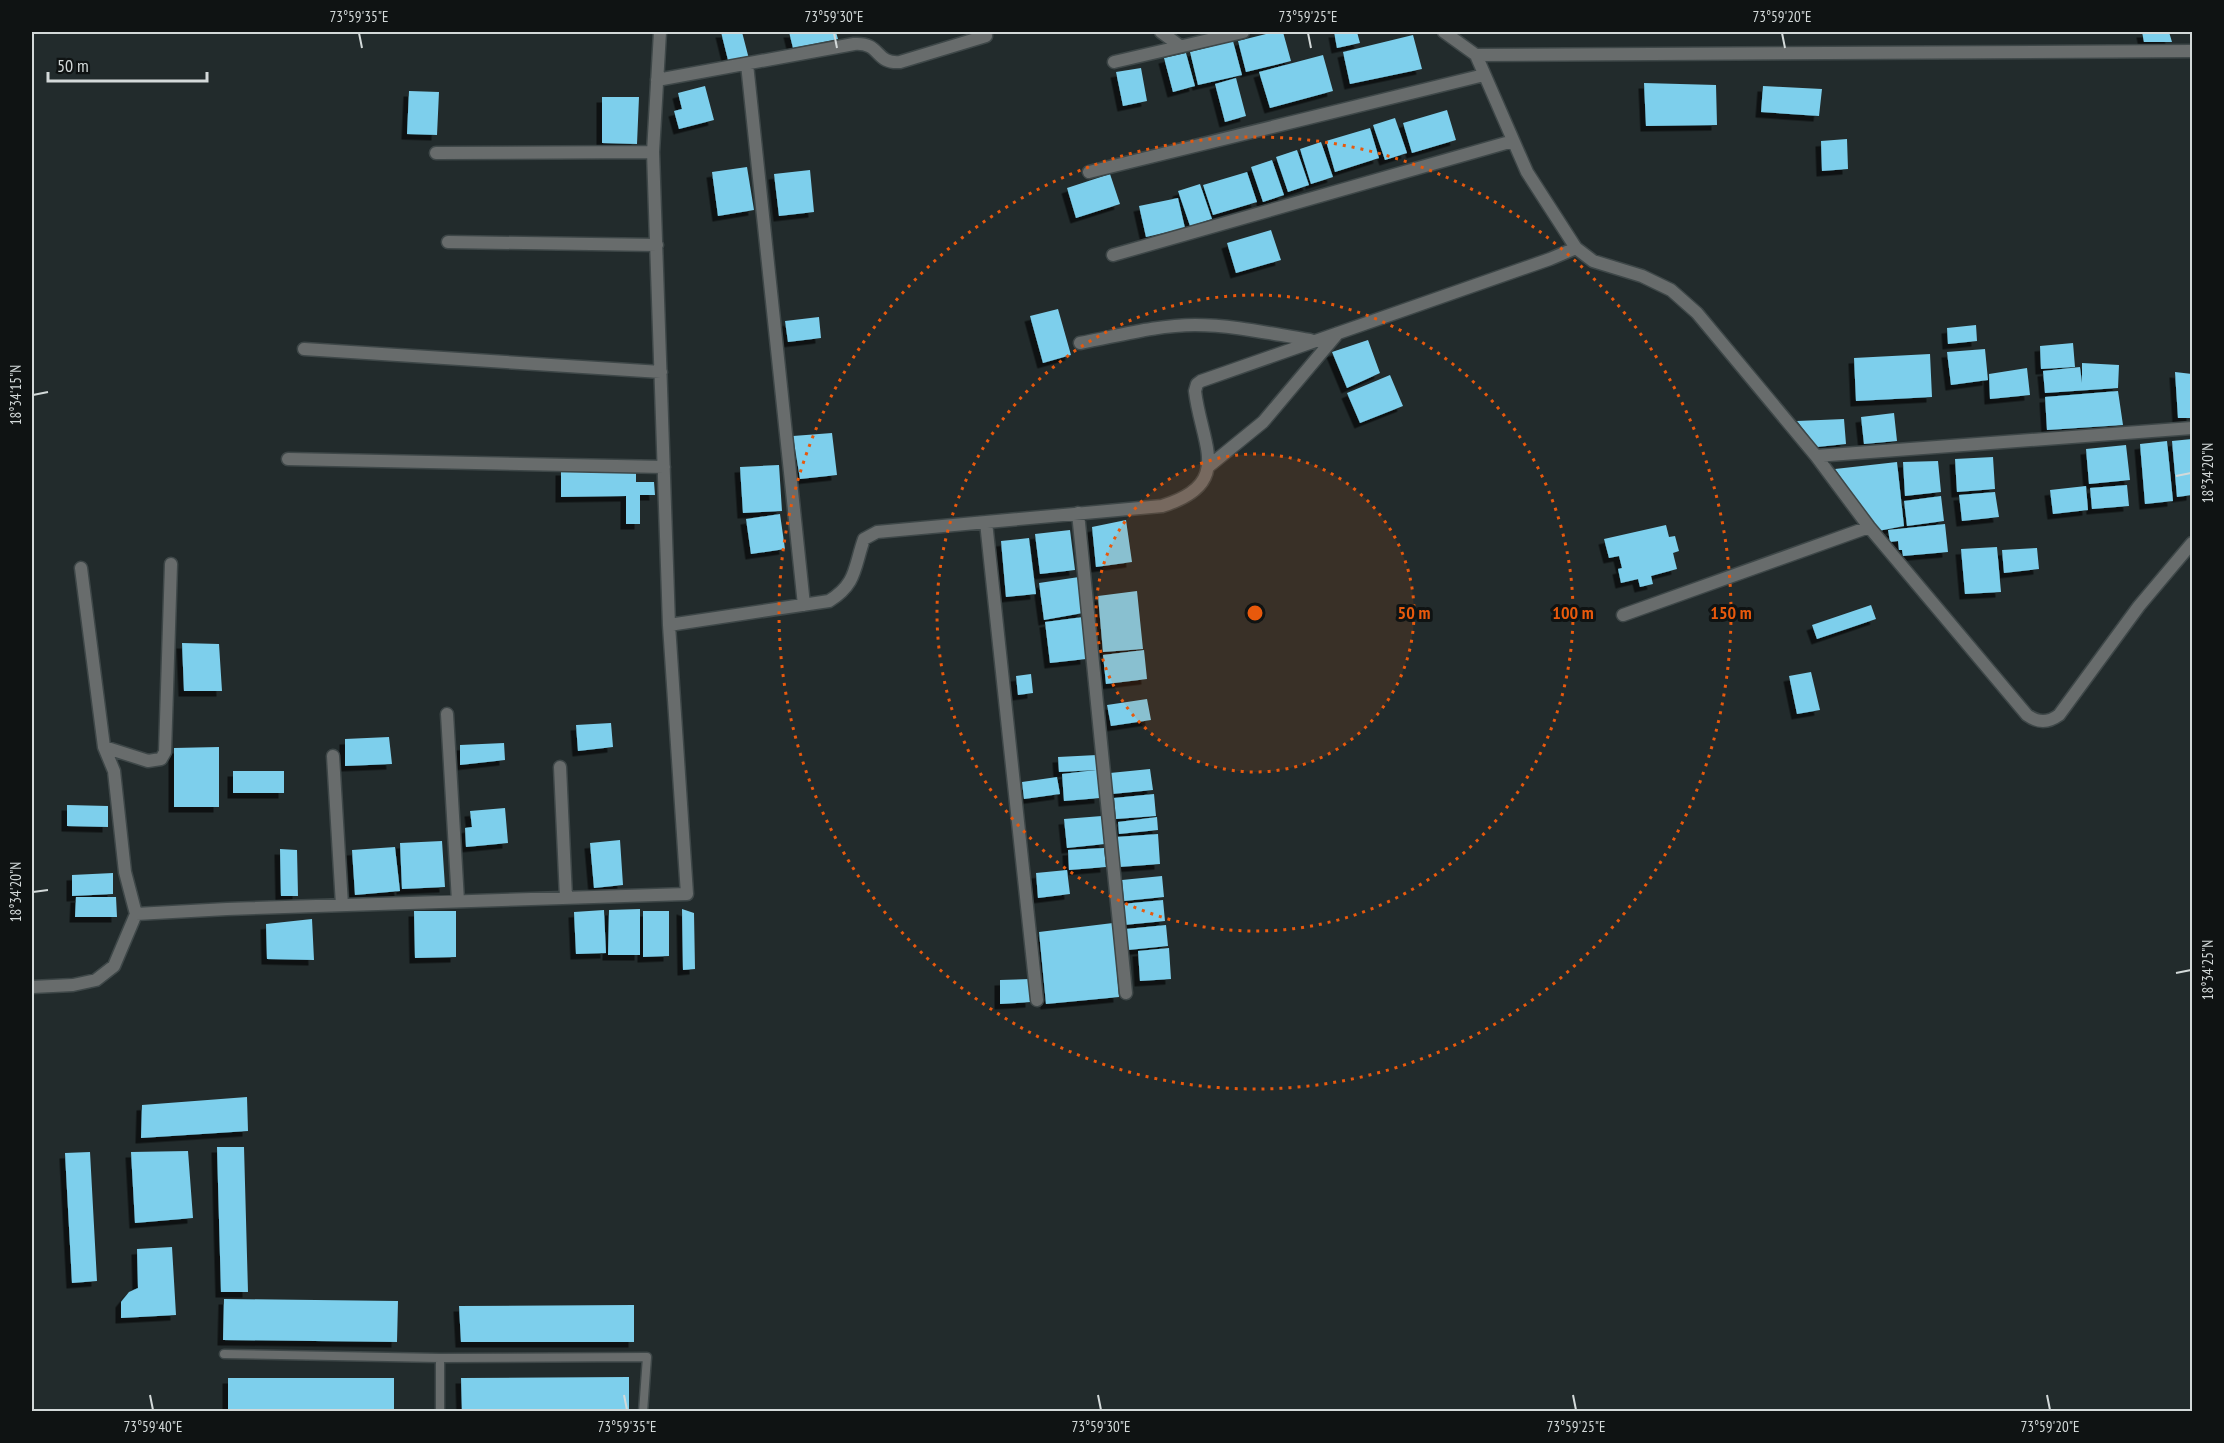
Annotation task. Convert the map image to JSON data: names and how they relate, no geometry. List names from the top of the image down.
{
  "scale_bar": "50 m",
  "coordinates": [
    "73°59'35\"E",
    "73°59'30\"E",
    "73°59'25\"E",
    "73°59'20\"E",
    "18°34'15\"N",
    "18°34'20\"N",
    "18°34'25\"N",
    "73°59'40\"E"
  ],
  "rings": ["50 m", "100 m", "150 m"]
}
